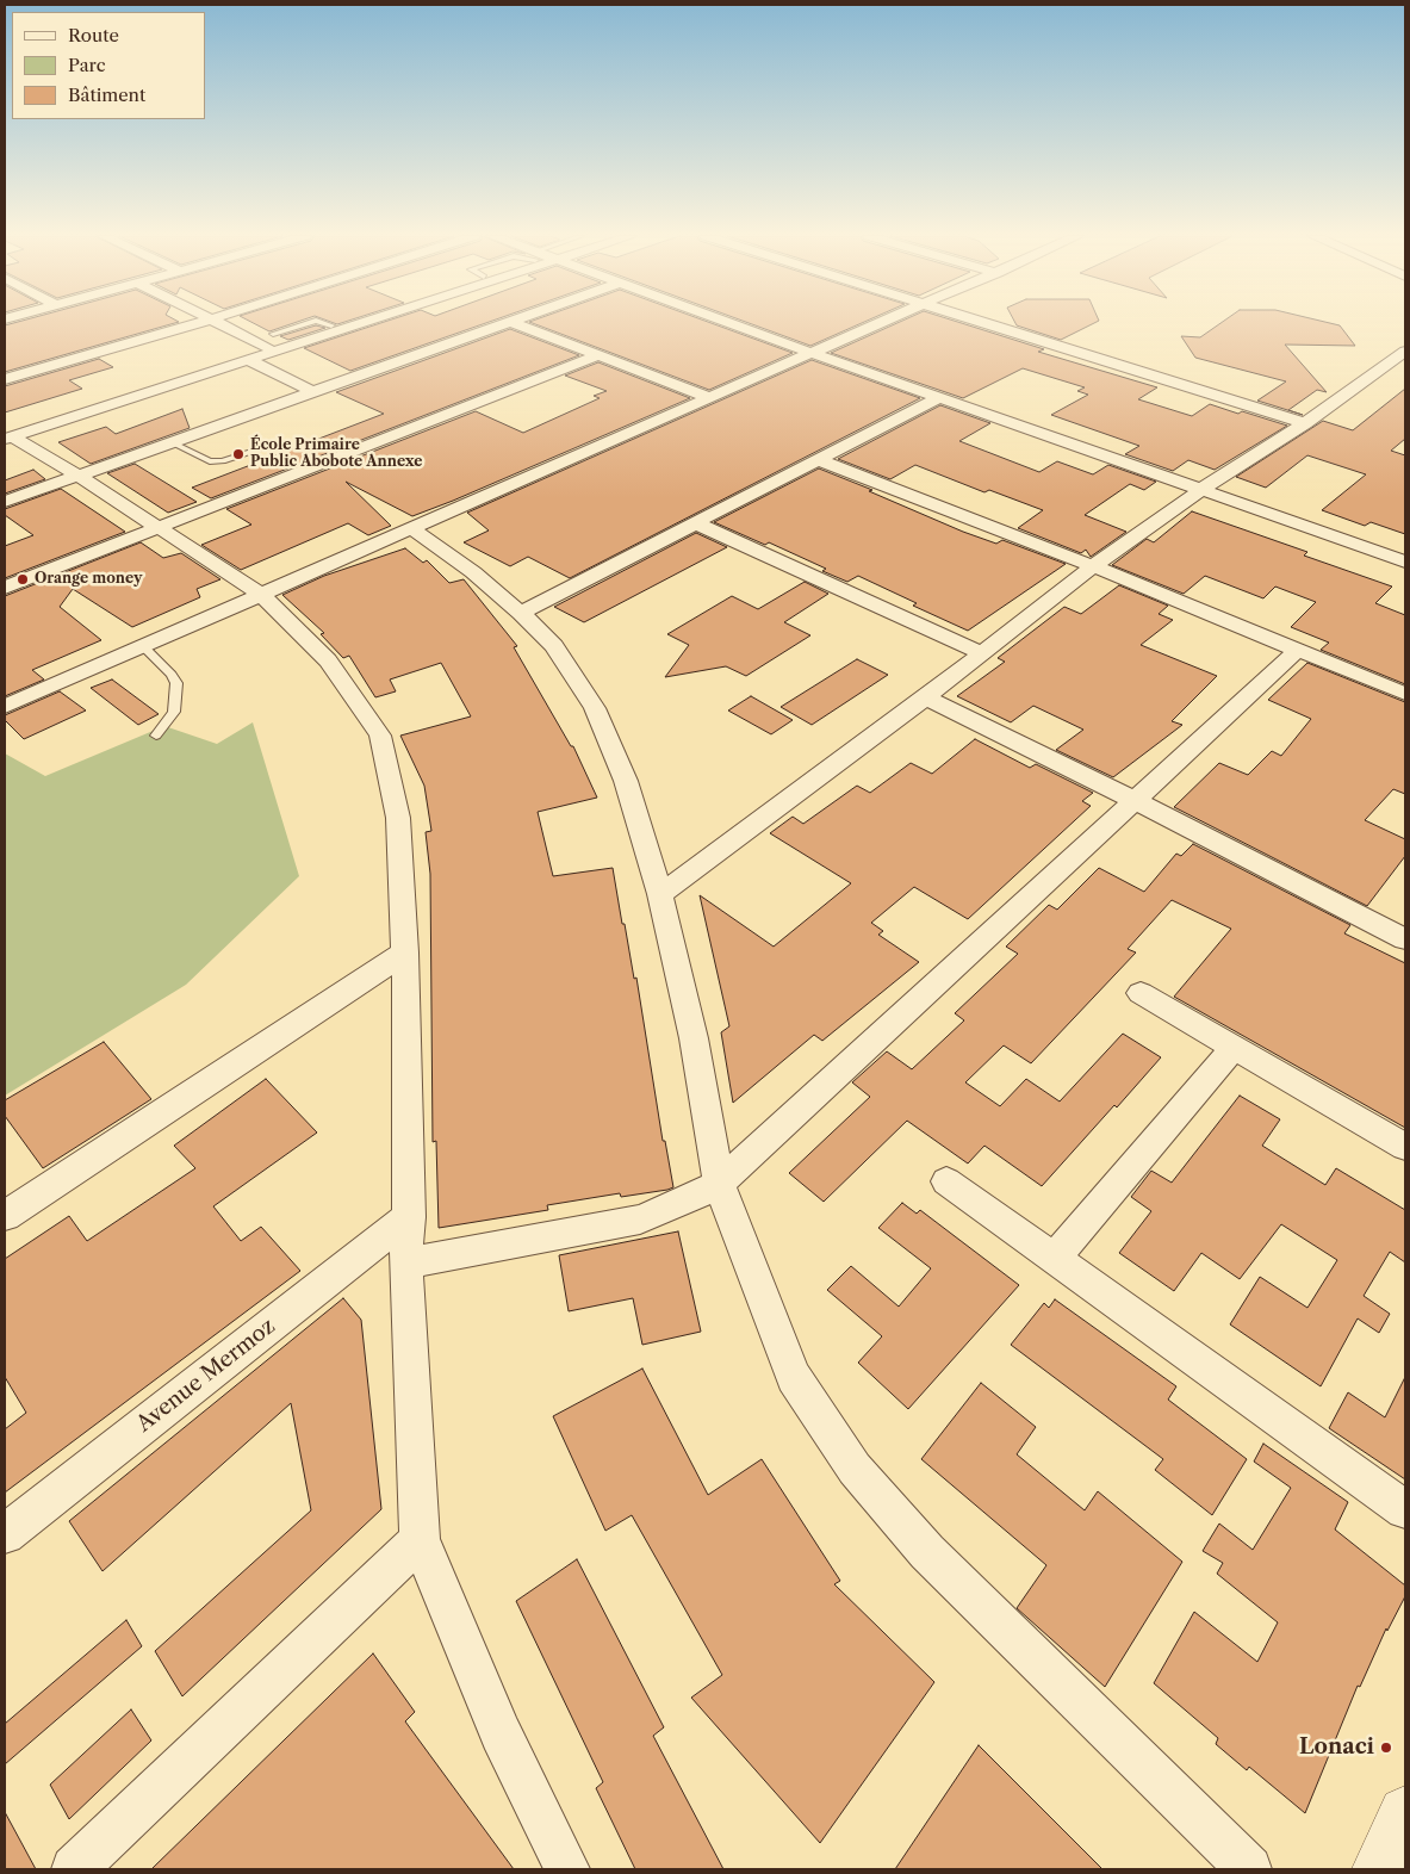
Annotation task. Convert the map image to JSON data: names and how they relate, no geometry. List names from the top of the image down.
{
  "streets": {
    "street": ["Avenue Mermoz"]
  },
  "places": ["École Primaire Public Abobote Annexe", "Orange money", "Lonaci"],
  "legend": ["Route", "Parc", "Bâtiment"]
}
